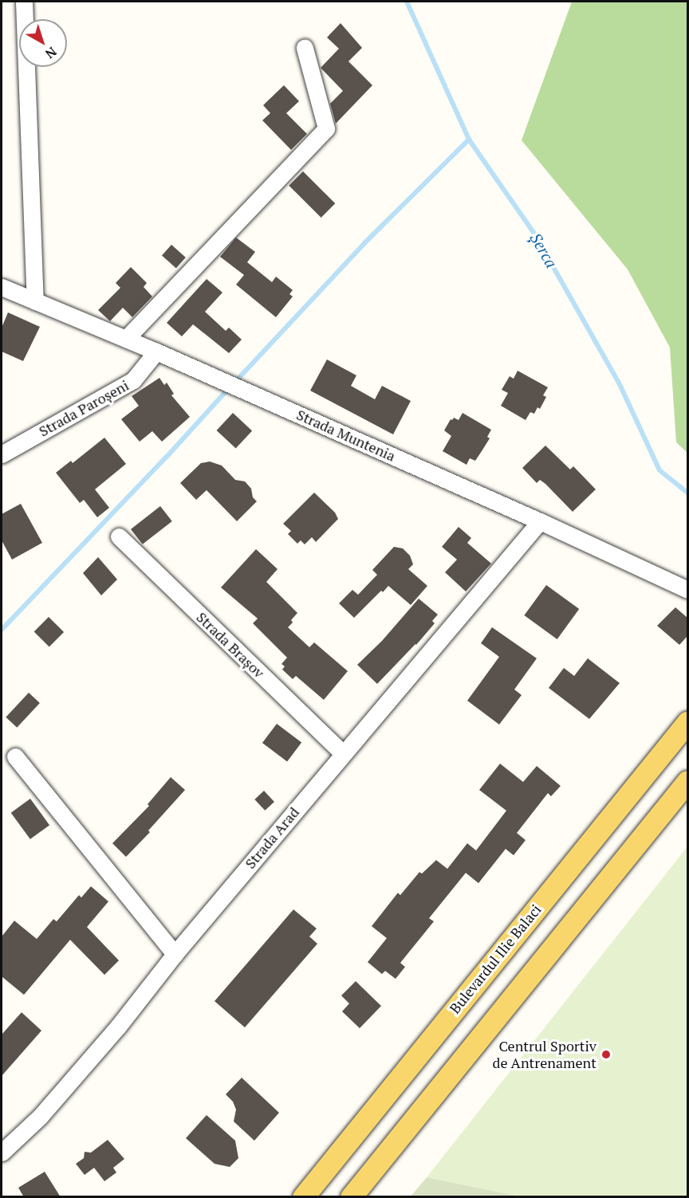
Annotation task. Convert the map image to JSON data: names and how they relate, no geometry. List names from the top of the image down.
{
  "streets": {
    "main road": ["Bulevardul Ilie Balaci"],
    "street": [
      "Strada Paroșeni",
      "Strada Muntenia",
      "Strada Brașov",
      "Strada Arad"
    ]
  },
  "crossings": [
    ["Strada Paroșeni", "Strada Muntenia"],
    ["Strada Muntenia", "Strada Arad"],
    ["Strada Brașov", "Strada Arad"]
  ],
  "water": ["Șerca"],
  "places": ["Centrul Sportiv de Antrenament"],
  "north": "bottom right"
}
